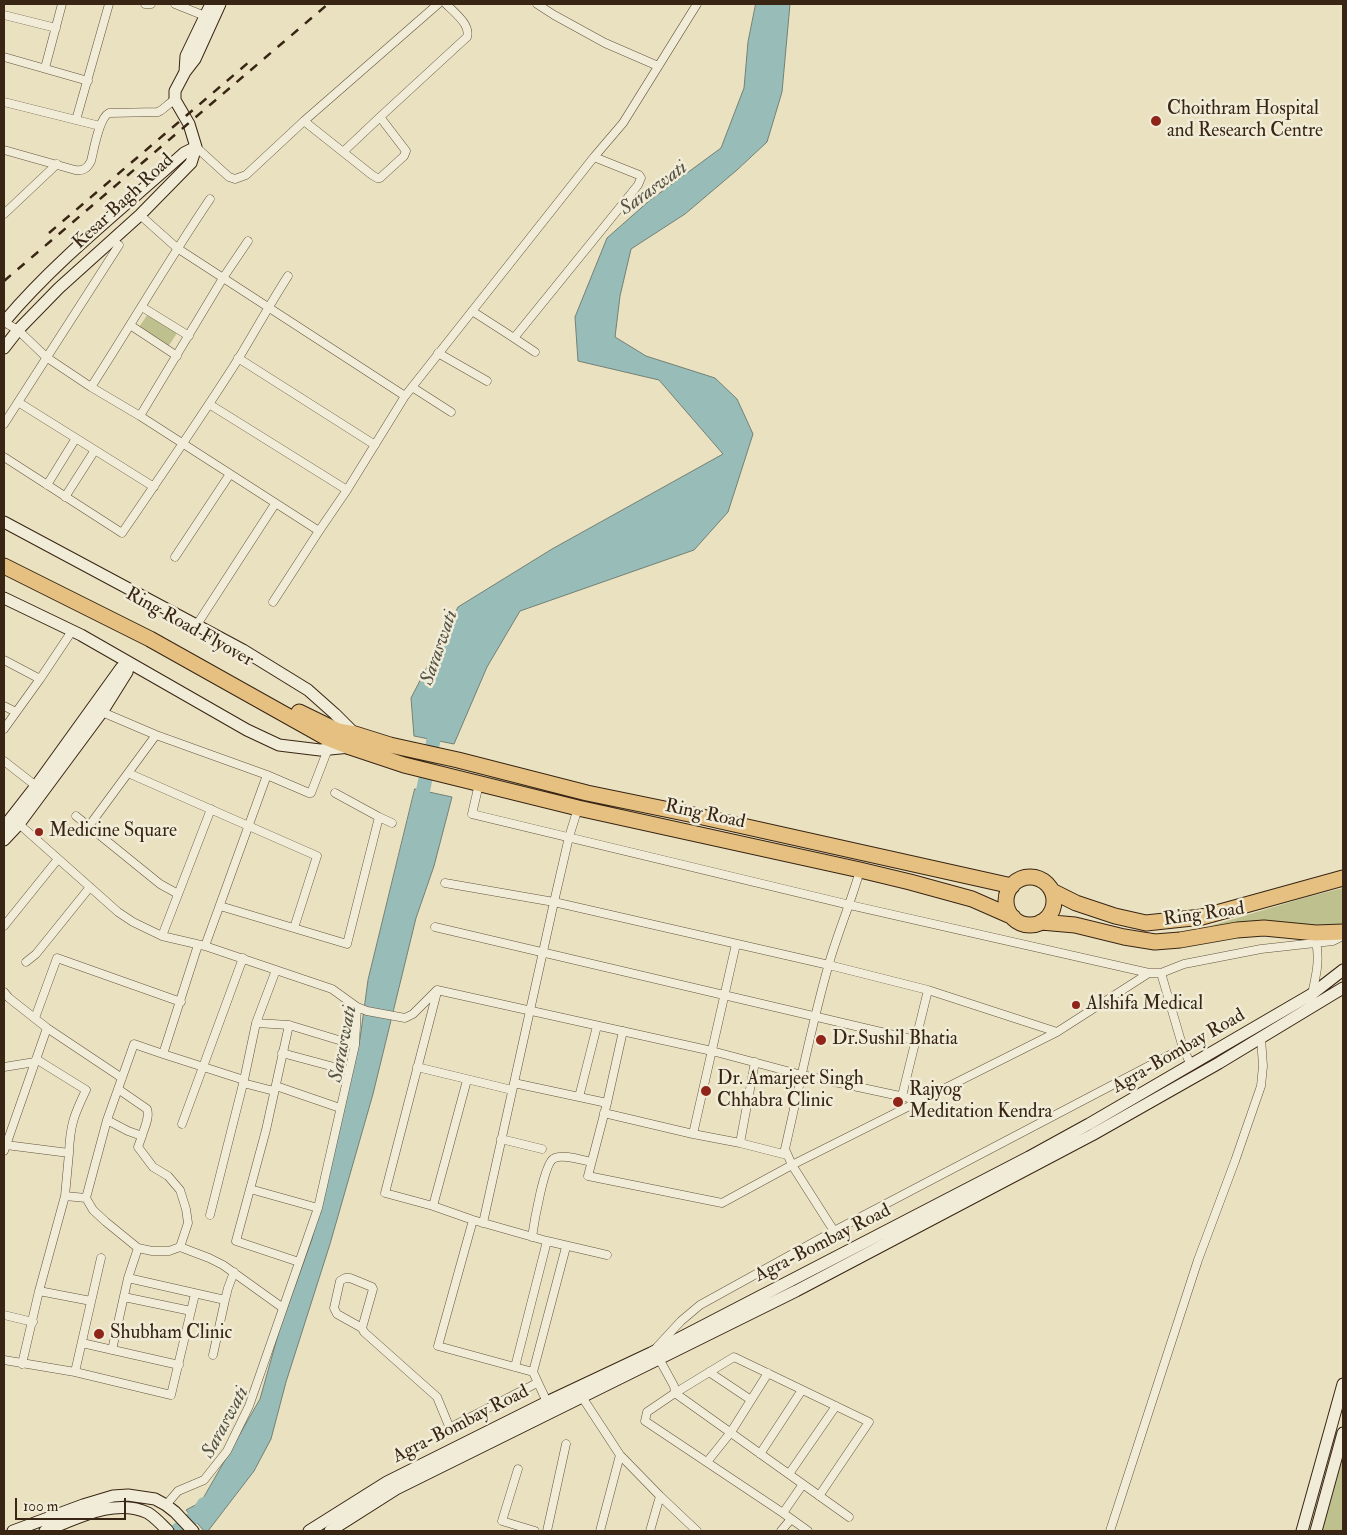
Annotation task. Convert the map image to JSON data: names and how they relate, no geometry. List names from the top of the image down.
{
  "streets": {
    "highway": ["Ring Road Flyover", "Ring Road"],
    "main road": ["Kesar Bagh Road", "Agra-Bombay Road"]
  },
  "crossings": [
    ["Ring Road Flyover", "Ring Road"]
  ],
  "water": ["Saraswati"],
  "places": [
    "Choithram Hospital and Research Centre",
    "Medicine Square",
    "Alshifa Medical",
    "Dr.Sushil Bhatia",
    "Dr. Amarjeet Singh Chhabra Clinic",
    "Rajyog Meditation Kendra",
    "Shubham Clinic"
  ],
  "scale_bar": "100 m"
}
